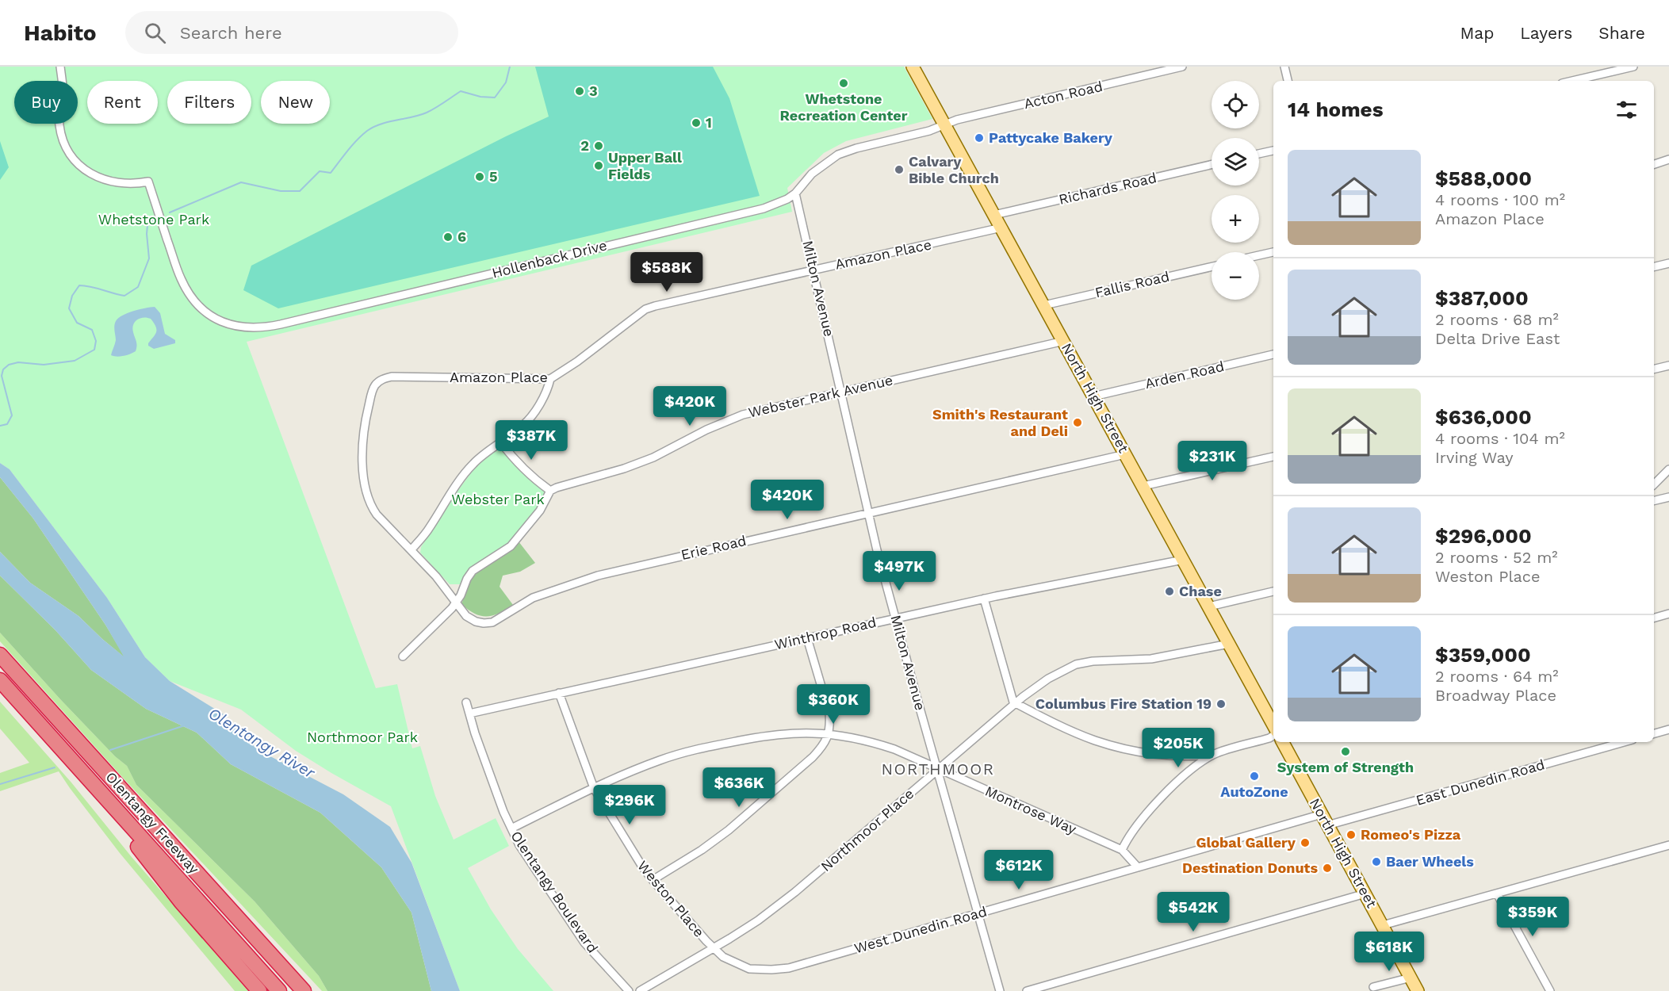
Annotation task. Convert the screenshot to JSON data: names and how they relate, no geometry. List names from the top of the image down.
{
  "streets": {
    "highway": ["Olentangy Freeway"],
    "main road": ["North High Street"],
    "street": [
      "Acton Road",
      "Richards Road",
      "Amazon Place",
      "Hollenback Drive",
      "Fallis Road",
      "Milton Avenue",
      "Arden Road",
      "Webster Park Avenue",
      "Erie Road",
      "Winthrop Road",
      "East Dunedin Road",
      "Montrose Way",
      "Northmoor Place",
      "Olentangy Boulevard",
      "Weston Place",
      "West Dunedin Road"
    ]
  },
  "crossings": [
    ["Acton Road", "Hollenback Drive"],
    ["Acton Road", "North High Street"],
    ["Richards Road", "North High Street"],
    ["Amazon Place", "Milton Avenue"],
    ["Amazon Place", "North High Street"],
    ["Hollenback Drive", "Milton Avenue"],
    ["Hollenback Drive", "North High Street"],
    ["Fallis Road", "North High Street"],
    ["Milton Avenue", "Webster Park Avenue"],
    ["Milton Avenue", "Erie Road"],
    ["Milton Avenue", "Winthrop Road"],
    ["Milton Avenue", "Montrose Way"],
    ["Milton Avenue", "Northmoor Place"],
    ["Milton Avenue", "West Dunedin Road"],
    ["Arden Road", "North High Street"],
    ["Webster Park Avenue", "North High Street"],
    ["North High Street", "Erie Road"],
    ["North High Street", "Winthrop Road"],
    ["North High Street", "East Dunedin Road"],
    ["North High Street", "Northmoor Place"],
    ["North High Street", "West Dunedin Road"],
    ["Winthrop Road", "Olentangy Boulevard"],
    ["Winthrop Road", "Weston Place"],
    ["East Dunedin Road", "West Dunedin Road"],
    ["Montrose Way", "Northmoor Place"],
    ["Montrose Way", "Olentangy Boulevard"],
    ["Montrose Way", "Weston Place"],
    ["Montrose Way", "West Dunedin Road"],
    ["Northmoor Place", "Weston Place"],
    ["Northmoor Place", "West Dunedin Road"],
    ["Weston Place", "West Dunedin Road"]
  ],
  "districts": ["NORTHMOOR"],
  "water": ["Olentangy River"],
  "parks": ["Whetstone Park", "Webster Park", "Northmoor Park"],
  "places": [
    "Whetstone Recreation Center",
    "3",
    "1",
    "Pattycake Bakery",
    "2",
    "Upper Ball Fields",
    "Calvary Bible Church",
    "5",
    "6",
    "Smith's Restaurant and Deli",
    "Chase",
    "Columbus Fire Station 19",
    "System of Strength",
    "AutoZone",
    "Romeo's Pizza",
    "Global Gallery",
    "Baer Wheels",
    "Destination Donuts"
  ],
  "page": {
    "header": "Habito",
    "search": "Search here",
    "nav": ["Map", "Layers", "Share"],
    "map_buttons": ["+", "−"],
    "chip": [
      "Buy",
      "Rent",
      "Filters",
      "New"
    ],
    "heading": "14 homes",
    "list": [
      {
        "name": "$588,000",
        "note": "4 rooms · 100 m² · Amazon Place"
      },
      {
        "name": "$387,000",
        "note": "2 rooms · 68 m² · Delta Drive East"
      },
      {
        "name": "$636,000",
        "note": "4 rooms · 104 m² · Irving Way"
      },
      {
        "name": "$296,000",
        "note": "2 rooms · 52 m² · Weston Place"
      },
      {
        "name": "$359,000",
        "note": "2 rooms · 64 m² · Broadway Place"
      }
    ],
    "price": [
      "$588K",
      "$420K",
      "$387K",
      "$231K",
      "$420K",
      "$497K",
      "$360K",
      "$205K",
      "$636K",
      "$296K",
      "$612K",
      "$542K",
      "$359K",
      "$618K"
    ]
  }
}
